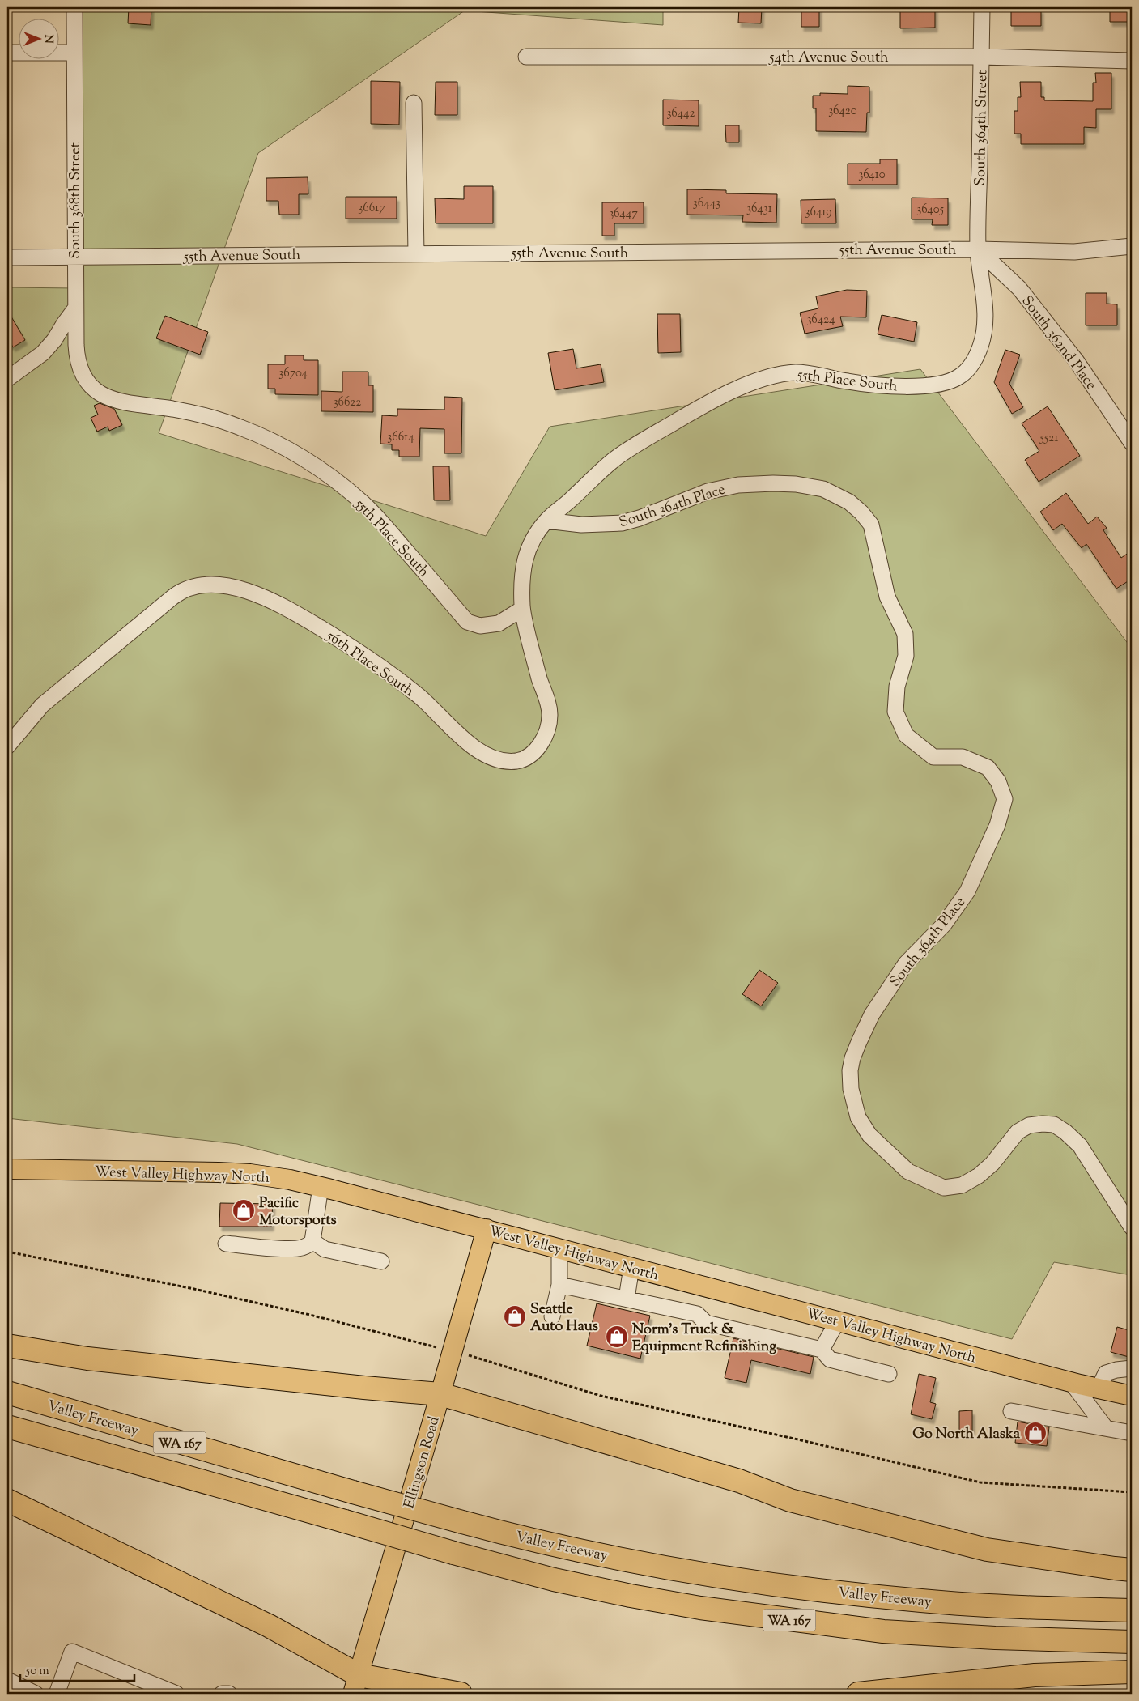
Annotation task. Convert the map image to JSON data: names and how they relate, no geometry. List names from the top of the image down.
{
  "streets": {
    "highway": ["Valley Freeway", "WA 167"],
    "main road": ["West Valley Highway North", "Ellingson Road"],
    "street": [
      "54th Avenue South",
      "South 364th Street",
      "South 368th Street",
      "55th Avenue South",
      "South 362nd Place",
      "55th Place South",
      "South 364th Place",
      "56th Place South"
    ]
  },
  "crossings": [
    ["54th Avenue South", "South 364th Street"],
    ["South 364th Street", "55th Avenue South"],
    ["South 364th Street", "South 362nd Place"],
    ["South 364th Street", "55th Place South"],
    ["South 368th Street", "55th Avenue South"],
    ["South 368th Street", "55th Place South"],
    ["55th Avenue South", "South 362nd Place"],
    ["55th Avenue South", "55th Place South"],
    ["South 362nd Place", "55th Place South"],
    ["55th Place South", "South 364th Place"],
    ["55th Place South", "56th Place South"],
    ["South 364th Place", "56th Place South"],
    ["West Valley Highway North", "Ellingson Road"]
  ],
  "places": {
    "shop": [
      "Pacific Motorsports",
      "Seattle Auto Haus",
      "Norm's Truck & Equipment Refinishing",
      "Go North Alaska"
    ]
  },
  "house_numbers": [
    "36420",
    "36442",
    "36410",
    "36443",
    "36617",
    "36431",
    "36405",
    "36419",
    "36447",
    "36424",
    "36704",
    "36622",
    "36614",
    "5521"
  ],
  "scale_bar": "50 m",
  "north": "right"
}
